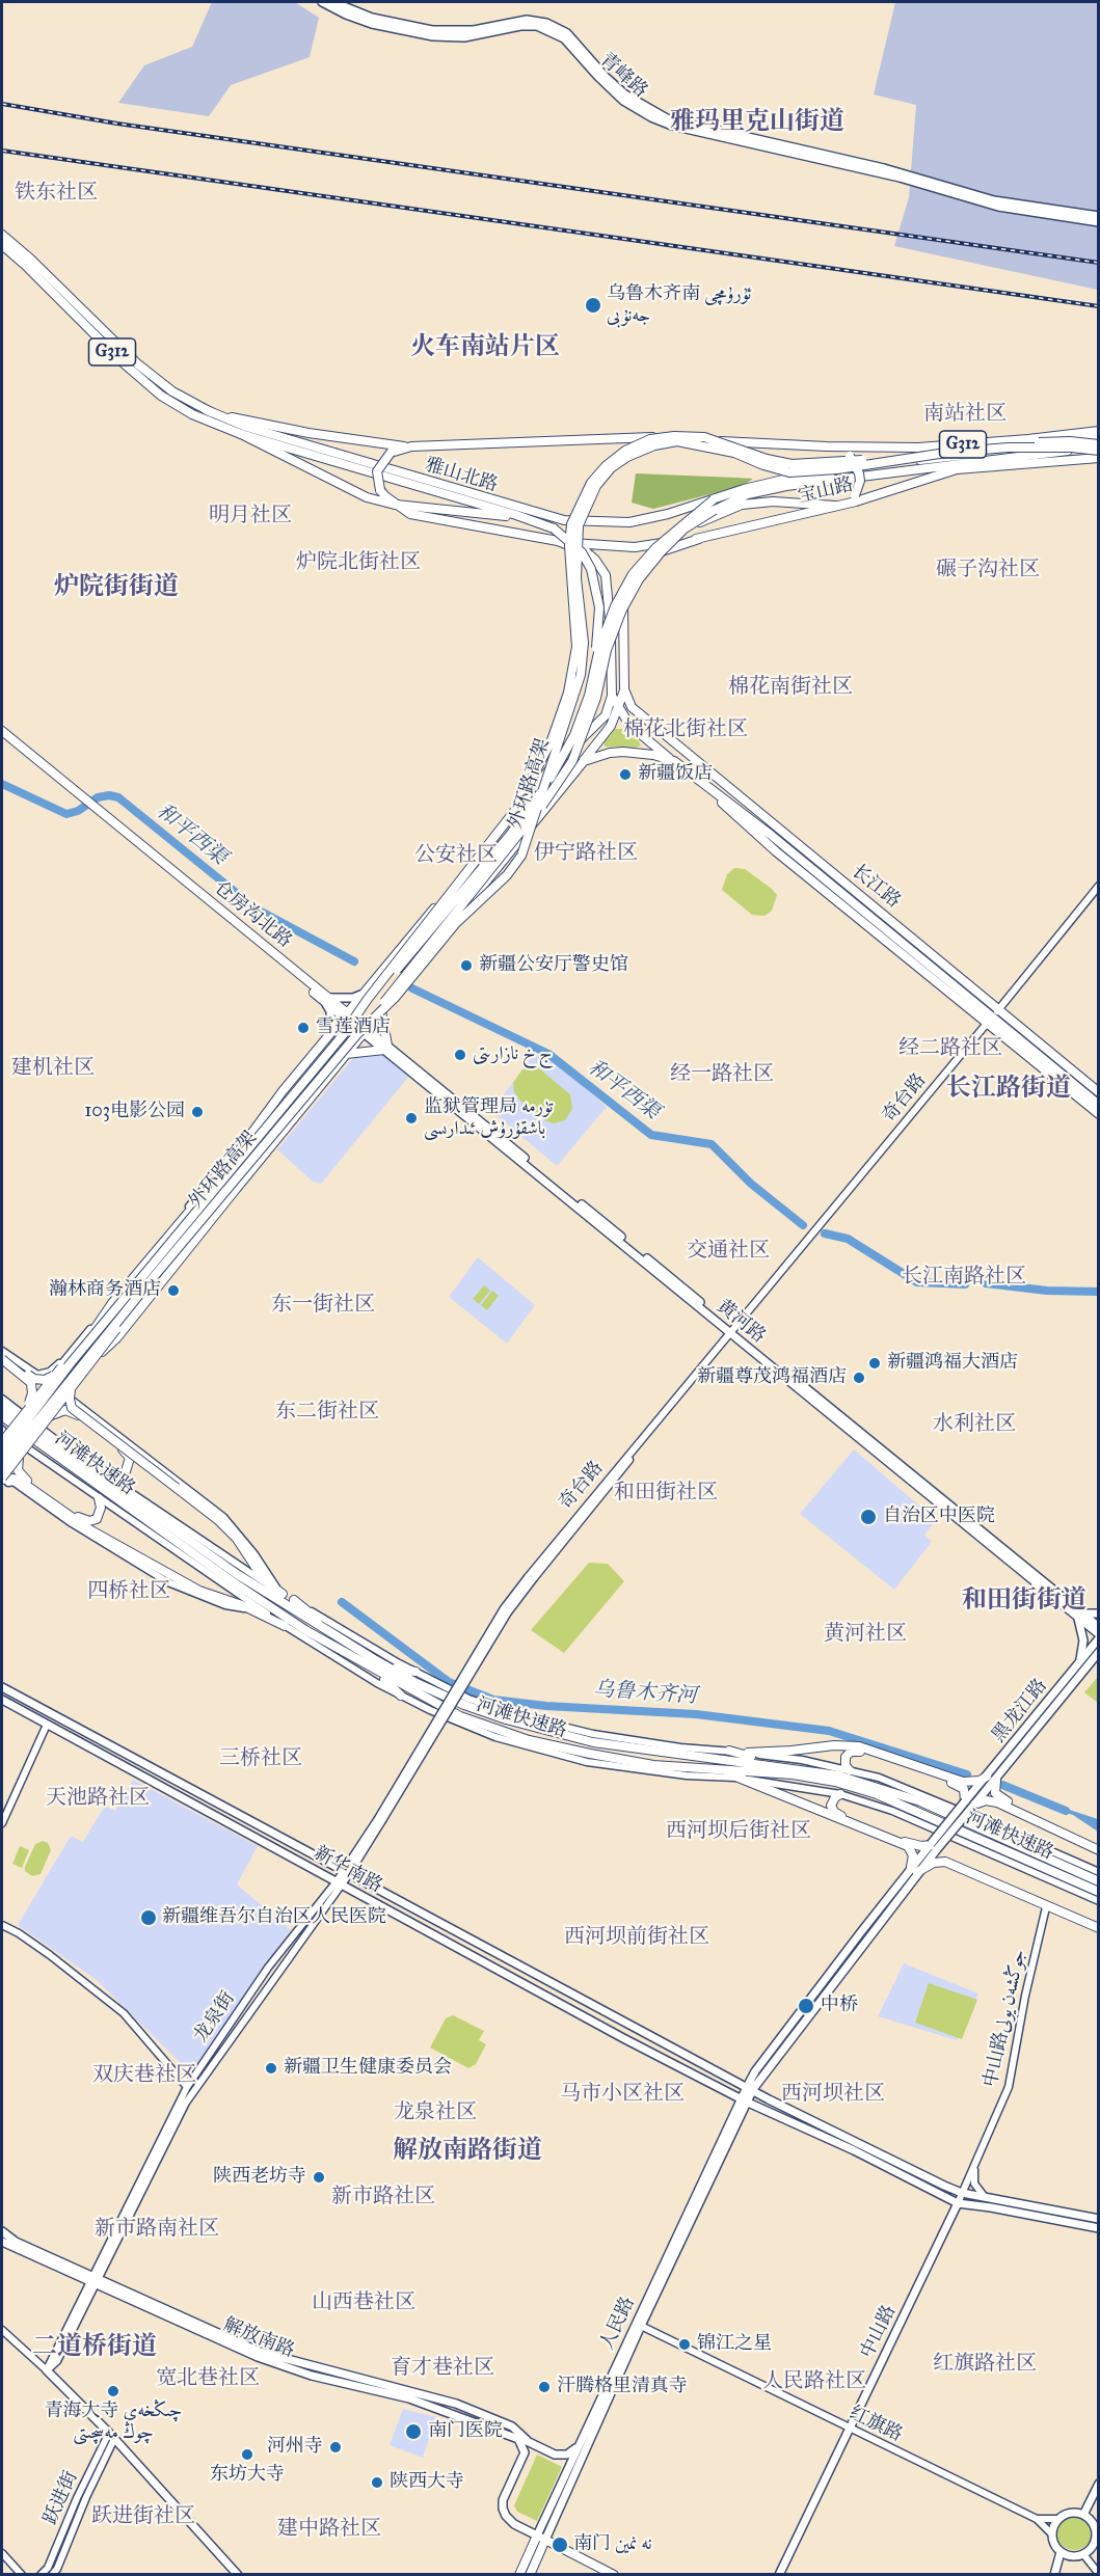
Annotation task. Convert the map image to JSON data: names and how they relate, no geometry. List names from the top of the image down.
{
  "streets": {
    "main road": [
      "青峰路",
      "G312",
      "雅山北路",
      "宝山路",
      "外环路高架",
      "长江路",
      "仓房沟北路",
      "黄河路",
      "河滩快速路",
      "黑龙江路",
      "新华南路",
      "人民路",
      "中山路",
      "解放南路"
    ],
    "street": [
      "奇台路",
      "龙泉街",
      "中山路جوڭشەن يولى",
      "红旗路",
      "跃进街"
    ]
  },
  "crossings": [
    ["G312", "宝山路"],
    ["雅山北路", "宝山路"],
    ["外环路高架", "仓房沟北路"],
    ["外环路高架", "黄河路"],
    ["长江路", "奇台路"],
    ["仓房沟北路", "黄河路"],
    ["奇台路", "黄河路"],
    ["奇台路", "龙泉街"],
    ["黄河路", "黑龙江路"],
    ["黑龙江路", "人民路"],
    ["新华南路", "龙泉街"],
    ["新华南路", "中山路جوڭشەن يولى"],
    ["新华南路", "人民路"],
    ["新华南路", "中山路"],
    ["龙泉街", "解放南路"],
    ["中山路جوڭشەن يولى", "中山路"],
    ["人民路", "解放南路"],
    ["人民路", "红旗路"],
    ["中山路", "红旗路"]
  ],
  "districts": [
    "雅玛里克山街道",
    "铁东社区",
    "火车南站片区",
    "南站社区",
    "明月社区",
    "炉院北街社区",
    "碾子沟社区",
    "炉院街街道",
    "棉花南街社区",
    "棉花北街社区",
    "伊宁路社区",
    "公安社区",
    "经二路社区",
    "建机社区",
    "经一路社区",
    "长江路街道",
    "交通社区",
    "长江南路社区",
    "东一街社区",
    "东二街社区",
    "水利社区",
    "和田街社区",
    "四桥社区",
    "和田街街道",
    "黄河社区",
    "三桥社区",
    "天池路社区",
    "西河坝后街社区",
    "西河坝前街社区",
    "双庆巷社区",
    "马市小区社区",
    "西河坝社区",
    "龙泉社区",
    "解放南路街道",
    "新市路社区",
    "新市路南社区",
    "山西巷社区",
    "二道桥街道",
    "红旗路社区",
    "育才巷社区",
    "宽北巷社区",
    "人民路社区",
    "跃进街社区",
    "建中路社区"
  ],
  "water": ["和平西渠", "乌鲁木齐河"],
  "places": [
    "乌鲁木齐南 ئۇرۇمچى جەنۇبى",
    "新疆饭店",
    "新疆公安厅警史馆",
    "雪莲酒店",
    "ج خ نازارىتى",
    "103电影公园",
    "监狱管理局 تۈرمە باشقۇرۇش ئىدارىسى",
    "瀚林商务酒店",
    "新疆鸿福大酒店",
    "新疆尊茂鸿福酒店",
    "自治区中医院",
    "新疆维吾尔自治区人民医院",
    "中桥",
    "新疆卫生健康委员会",
    "陕西老坊寺",
    "锦江之星",
    "汗腾格里清真寺",
    "青海大寺 چىڭخەي چوڭ مەسچىتى",
    "南门医院",
    "河州寺",
    "东坊大寺",
    "陕西大寺",
    "南门 نە نمين"
  ]
}
